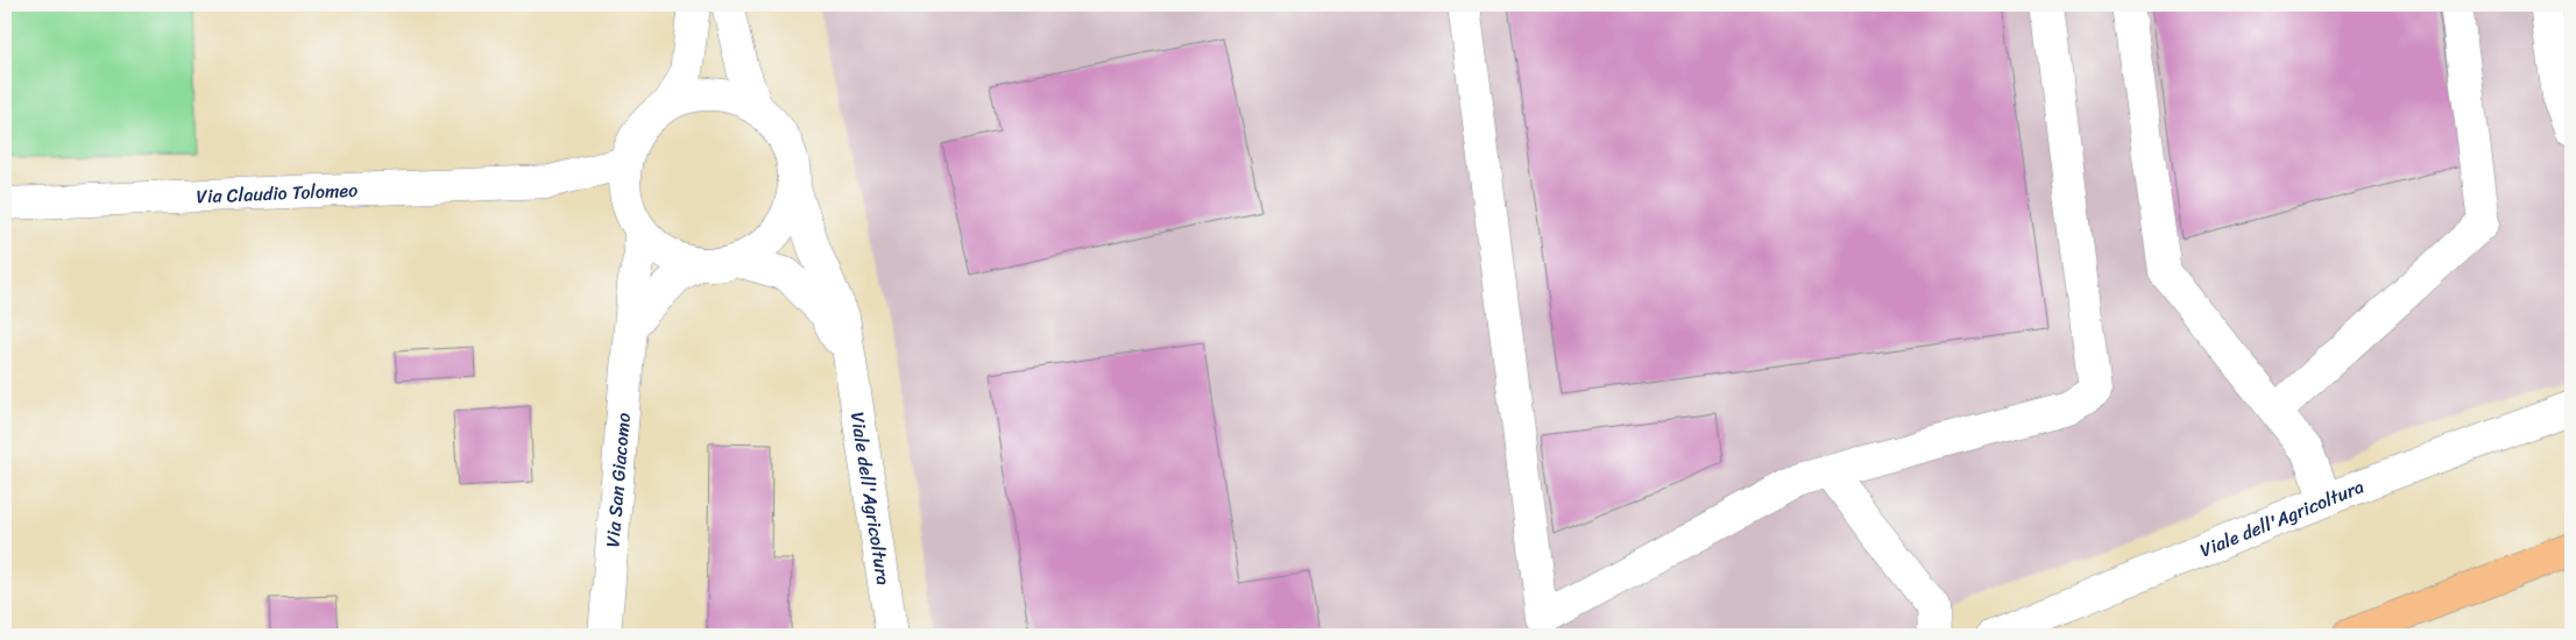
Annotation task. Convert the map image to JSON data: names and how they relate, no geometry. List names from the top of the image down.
{
  "streets": {
    "street": ["Via Claudio Tolomeo", "Via San Giacomo", "Viale dell'Agricoltura"]
  },
  "crossings": [
    ["Via Claudio Tolomeo", "Via San Giacomo"],
    ["Via Claudio Tolomeo", "Viale dell'Agricoltura"],
    ["Via San Giacomo", "Viale dell'Agricoltura"]
  ]
}
